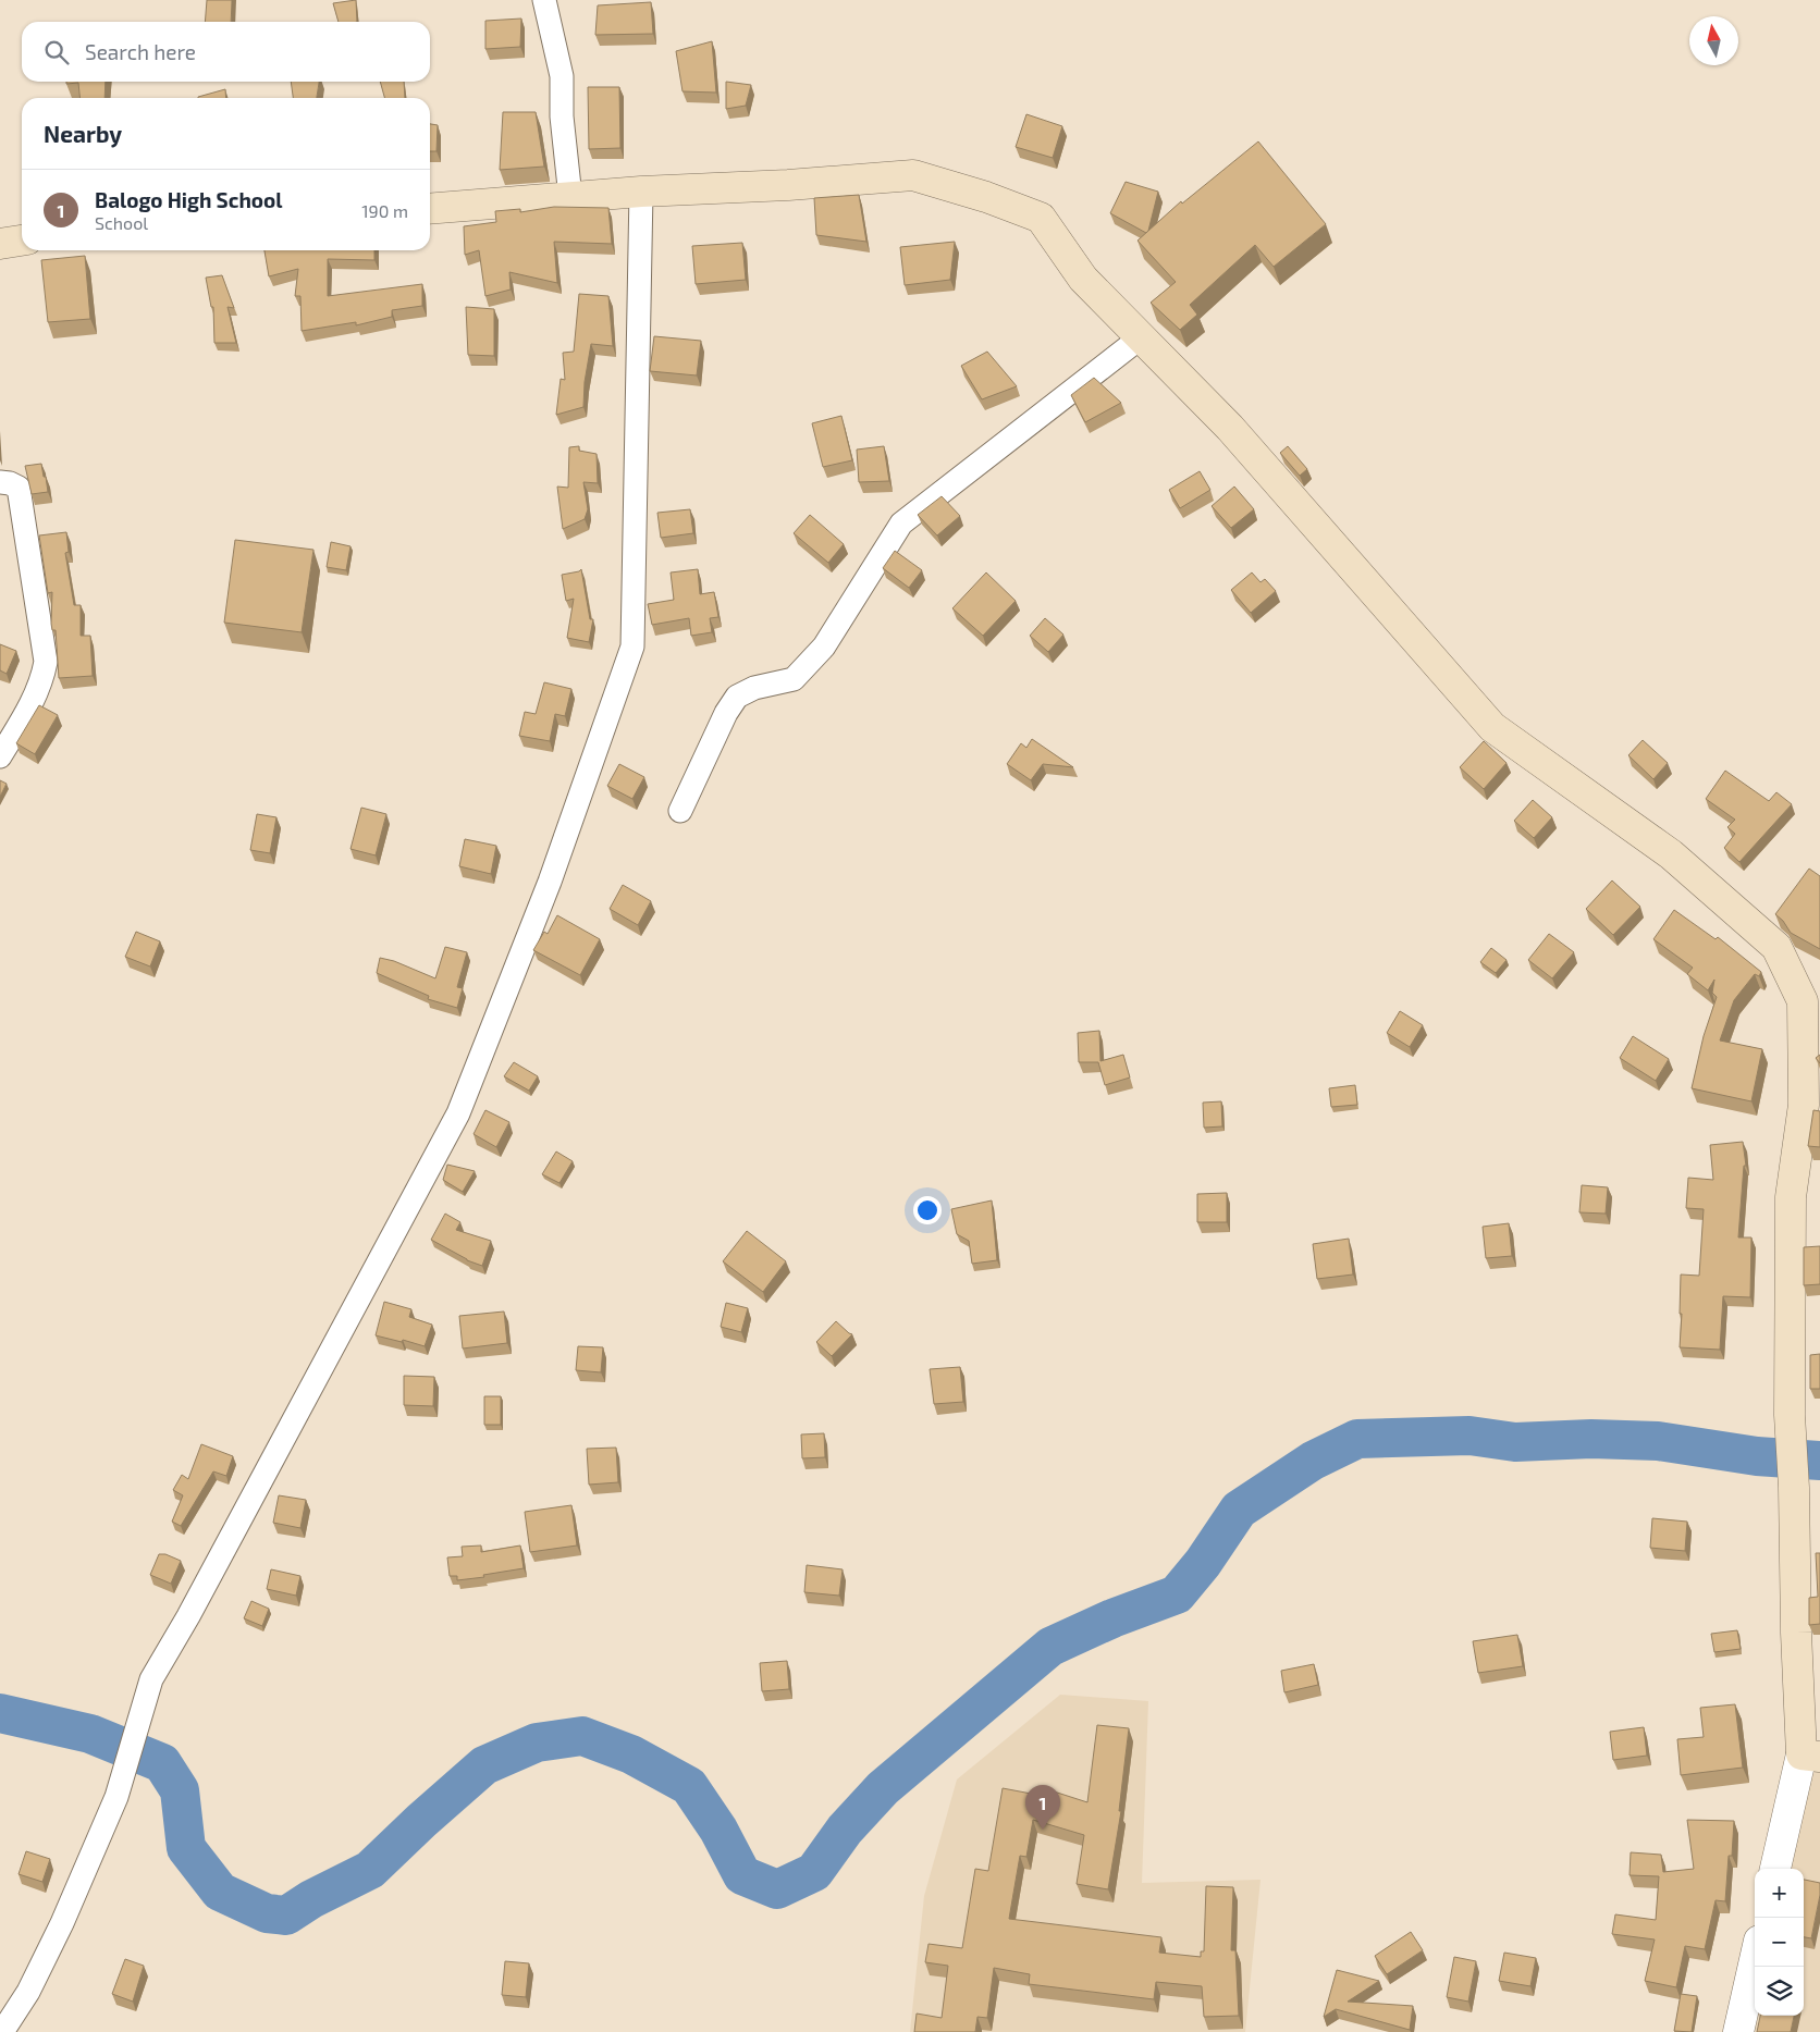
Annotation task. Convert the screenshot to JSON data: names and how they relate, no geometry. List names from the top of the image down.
{
  "north": "top",
  "page": {
    "search": "Search here",
    "heading": "Nearby",
    "list": [
      {
        "mark": "1",
        "name": "Balogo High School",
        "note": "School",
        "value": "190 m"
      }
    ],
    "pins": "1",
    "map_buttons": ["+", "−"]
  }
}
